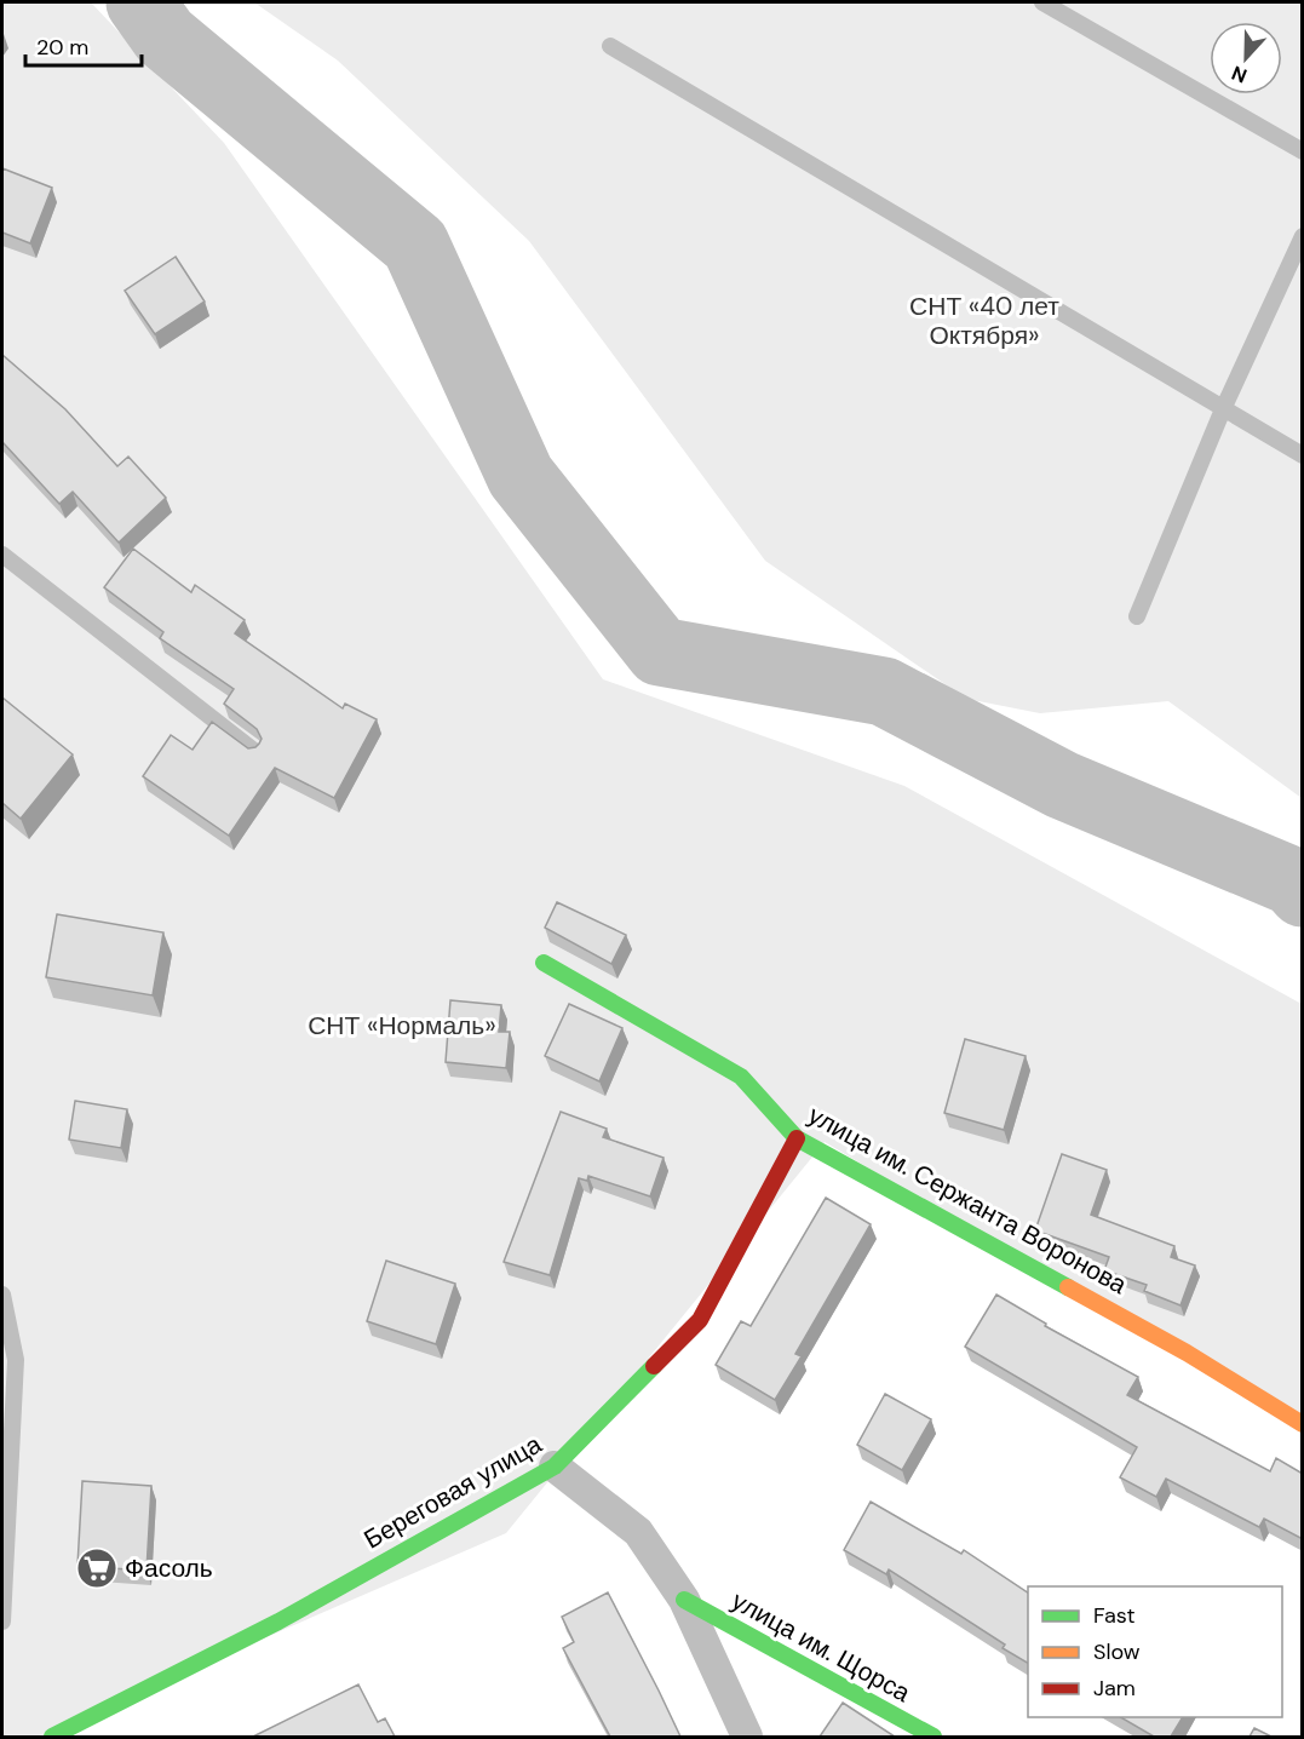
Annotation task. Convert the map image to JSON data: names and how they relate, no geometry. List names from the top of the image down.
{
  "streets": {
    "street": ["улица им. Сержанта Воронова", "Береговая улица", "улица им. Щорса"]
  },
  "crossings": [
    ["улица им. Сержанта Воронова", "Береговая улица"]
  ],
  "parks": ["СНТ «40 лет Октября»", "СНТ «Нормаль»"],
  "places": {
    "supermarket": ["Фасоль"]
  },
  "legend": ["Fast", "Slow", "Jam"],
  "scale_bar": "20 m",
  "north": "bottom"
}
